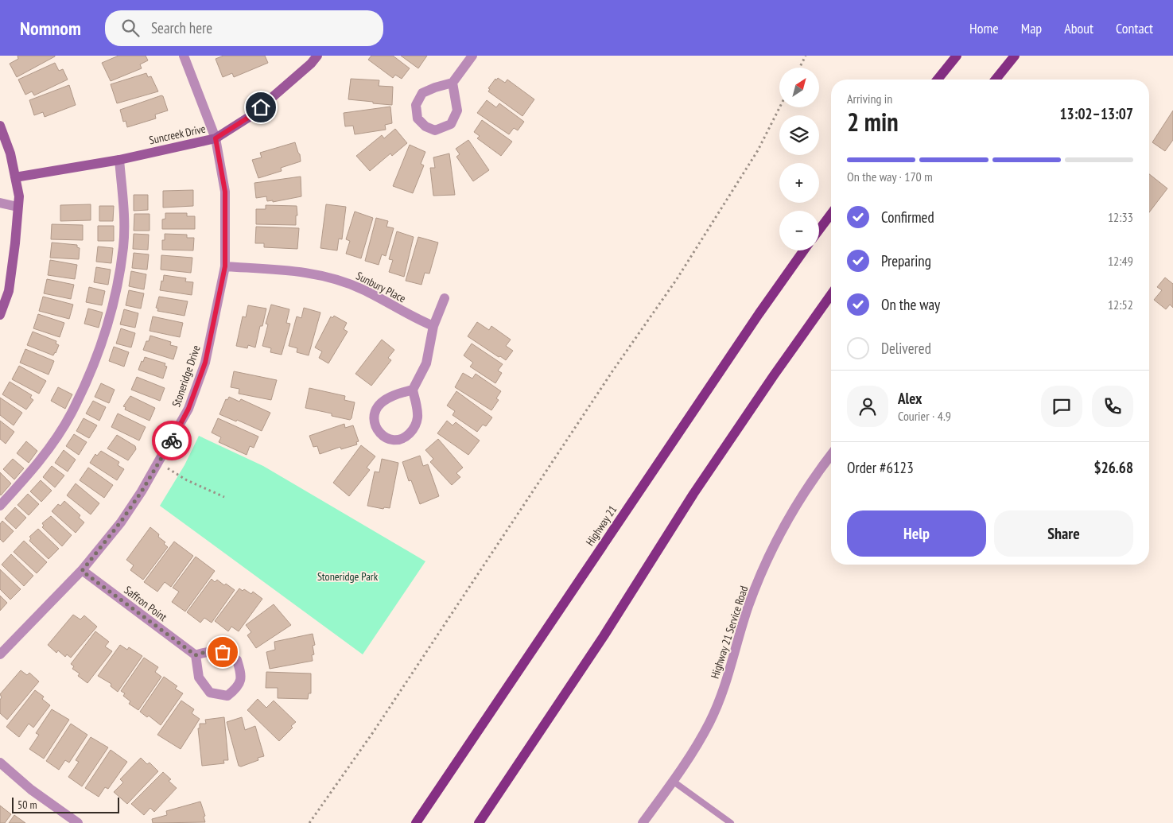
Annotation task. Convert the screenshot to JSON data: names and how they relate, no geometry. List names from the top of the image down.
{
  "streets": {
    "main road": ["Highway 21"],
    "street": [
      "Suncreek Drive",
      "Sunbury Place",
      "Stoneridge Drive",
      "Saffron Point",
      "Highway 21 Service Road"
    ]
  },
  "crossings": [
    ["Suncreek Drive", "Stoneridge Drive"],
    ["Sunbury Place", "Stoneridge Drive"],
    ["Stoneridge Drive", "Saffron Point"]
  ],
  "parks": ["Stoneridge Park"],
  "scale_bar": "50 m",
  "north": "top right",
  "page": {
    "header": "Nomnom",
    "search": "Search here",
    "nav": [
      "Home",
      "Map",
      "About",
      "Contact"
    ],
    "map_buttons": ["+", "−"],
    "heading": ["2 min", "Arriving in", "13:02–13:07"],
    "panel": [
      "Alex",
      "Courier · 4.9",
      "Order #6123",
      "$26.68"
    ],
    "bar": "On the way · 170 m",
    "list": [
      ["Confirmed", "12:33"],
      ["Preparing", "12:49"],
      ["On the way", "12:52"],
      "Delivered"
    ],
    "buttons": ["Help", "Share"],
    "scale": "50 m"
  }
}
